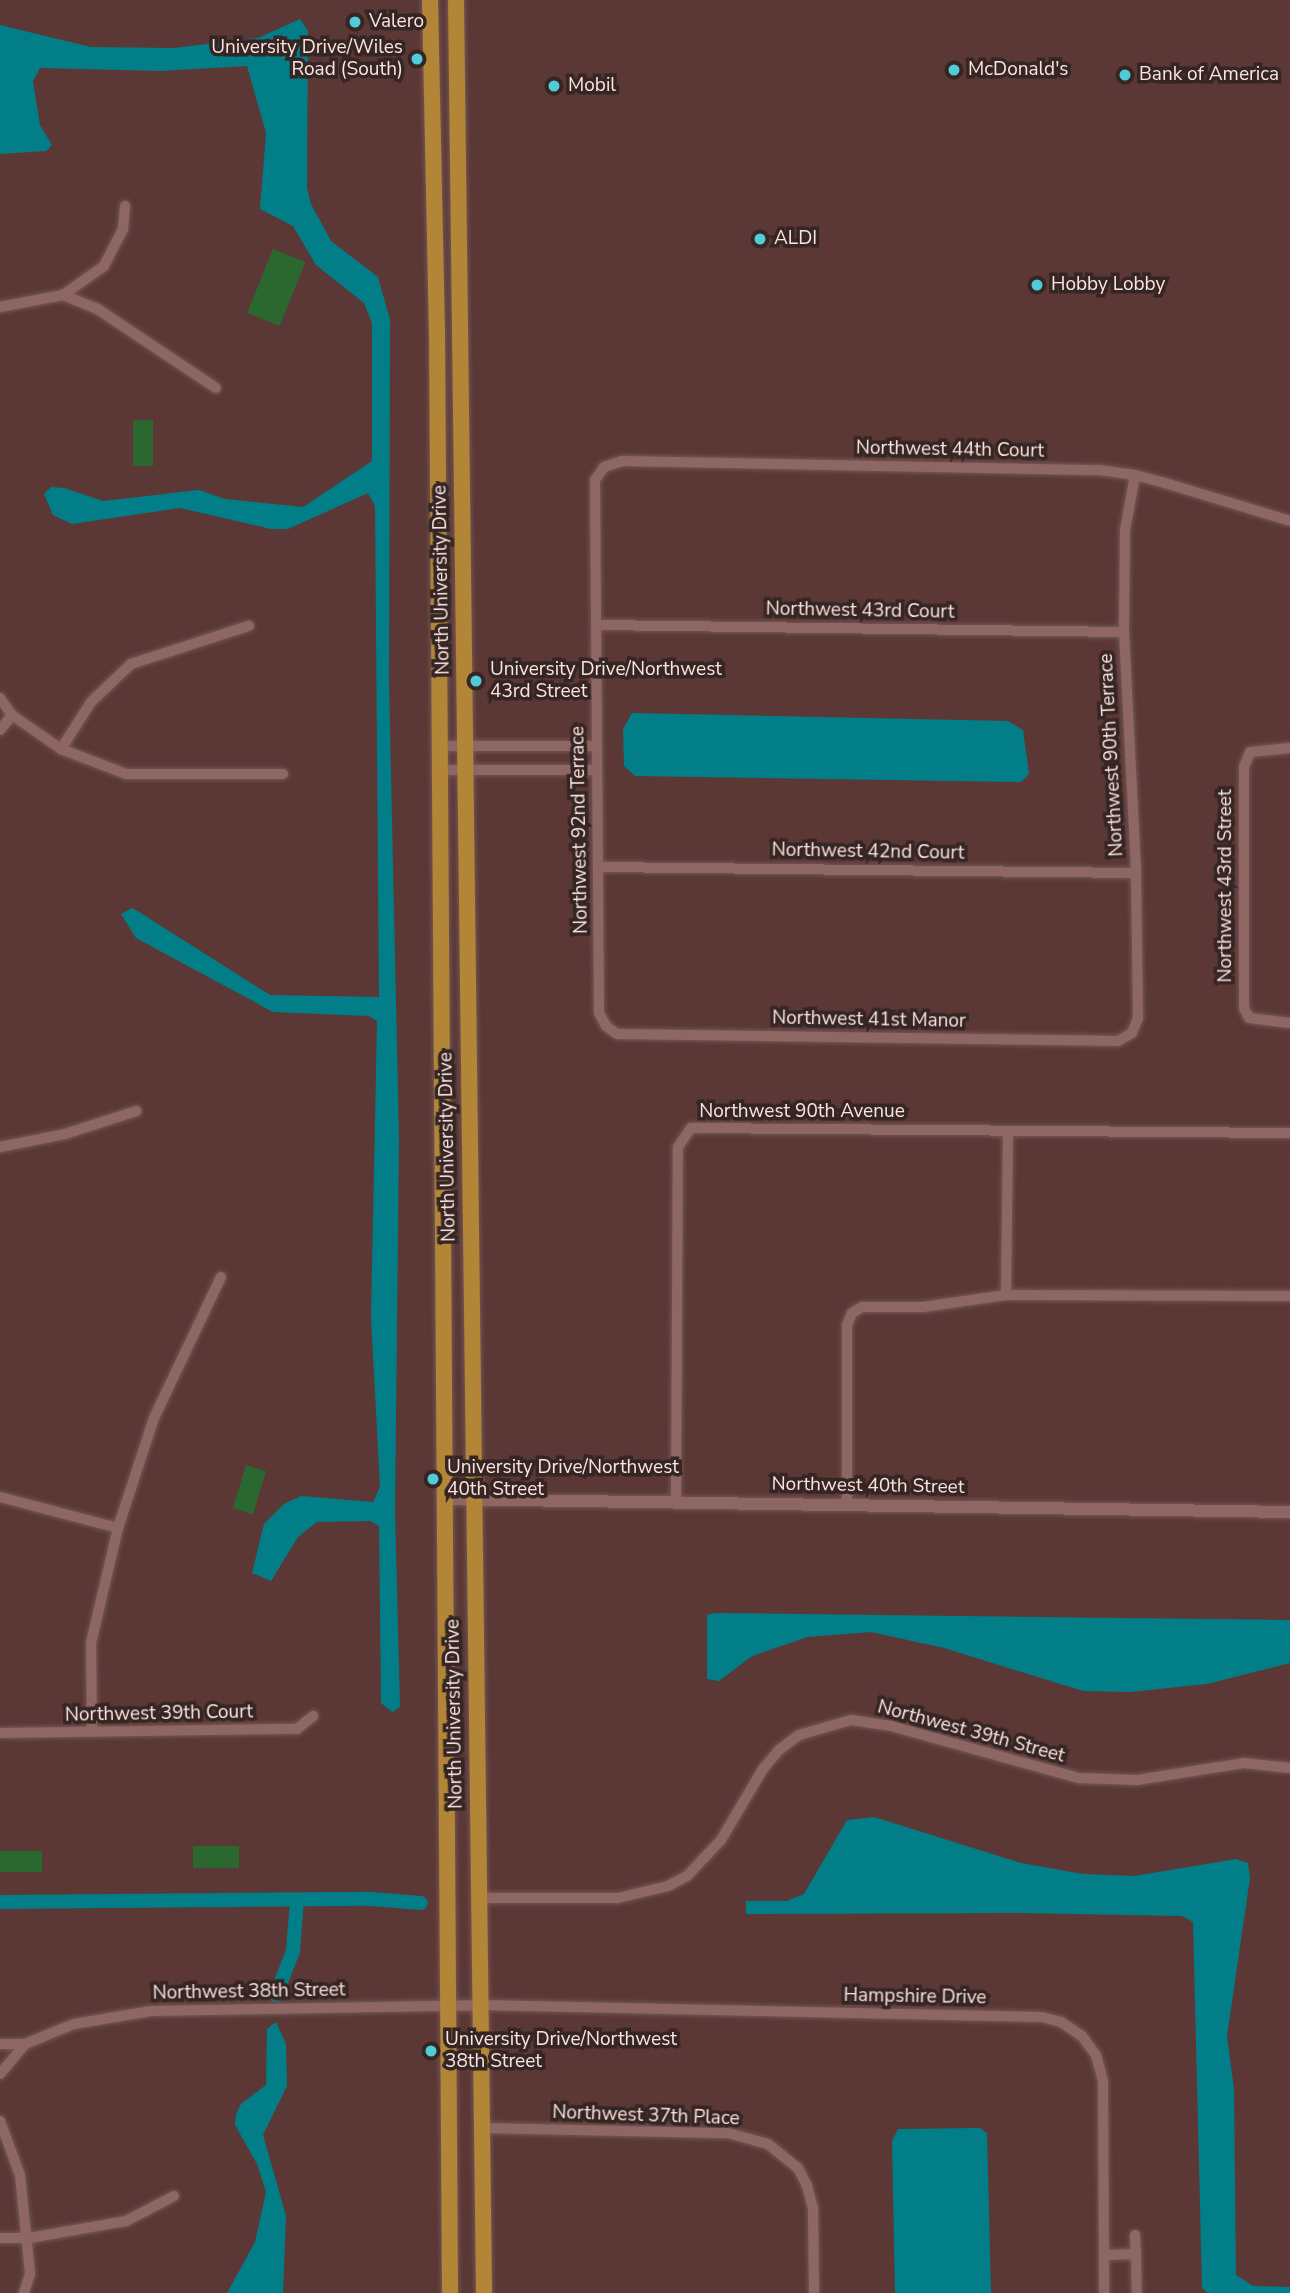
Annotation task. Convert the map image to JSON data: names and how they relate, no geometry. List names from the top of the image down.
{
  "streets": {
    "main road": ["North University Drive"],
    "street": [
      "Northwest 44th Court",
      "Northwest 43rd Court",
      "Northwest 90th Terrace",
      "Northwest 92nd Terrace",
      "Northwest 42nd Court",
      "Northwest 43rd Street",
      "Northwest 41st Manor",
      "Northwest 90th Avenue",
      "Northwest 40th Street",
      "Northwest 39th Court",
      "Northwest 39th Street",
      "Northwest 38th Street",
      "Hampshire Drive",
      "Northwest 37th Place"
    ]
  },
  "crossings": [
    ["Northwest 44th Court", "Northwest 90th Terrace"],
    ["Northwest 44th Court", "Northwest 92nd Terrace"],
    ["North University Drive", "Northwest 40th Street"],
    ["North University Drive", "Northwest 39th Street"],
    ["North University Drive", "Northwest 38th Street"],
    ["North University Drive", "Hampshire Drive"],
    ["North University Drive", "Northwest 37th Place"],
    ["Northwest 43rd Court", "Northwest 90th Terrace"],
    ["Northwest 43rd Court", "Northwest 92nd Terrace"],
    ["Northwest 90th Terrace", "Northwest 42nd Court"],
    ["Northwest 90th Terrace", "Northwest 41st Manor"],
    ["Northwest 92nd Terrace", "Northwest 42nd Court"],
    ["Northwest 92nd Terrace", "Northwest 41st Manor"],
    ["Northwest 90th Avenue", "Northwest 40th Street"],
    ["Northwest 38th Street", "Hampshire Drive"]
  ],
  "places": [
    "Valero",
    "University Drive/Wiles Road (South)",
    "McDonald's",
    "Bank of America",
    "Mobil",
    "ALDI",
    "Hobby Lobby",
    "University Drive/Northwest 43rd Street",
    "University Drive/Northwest 40th Street",
    "University Drive/Northwest 38th Street"
  ]
}
